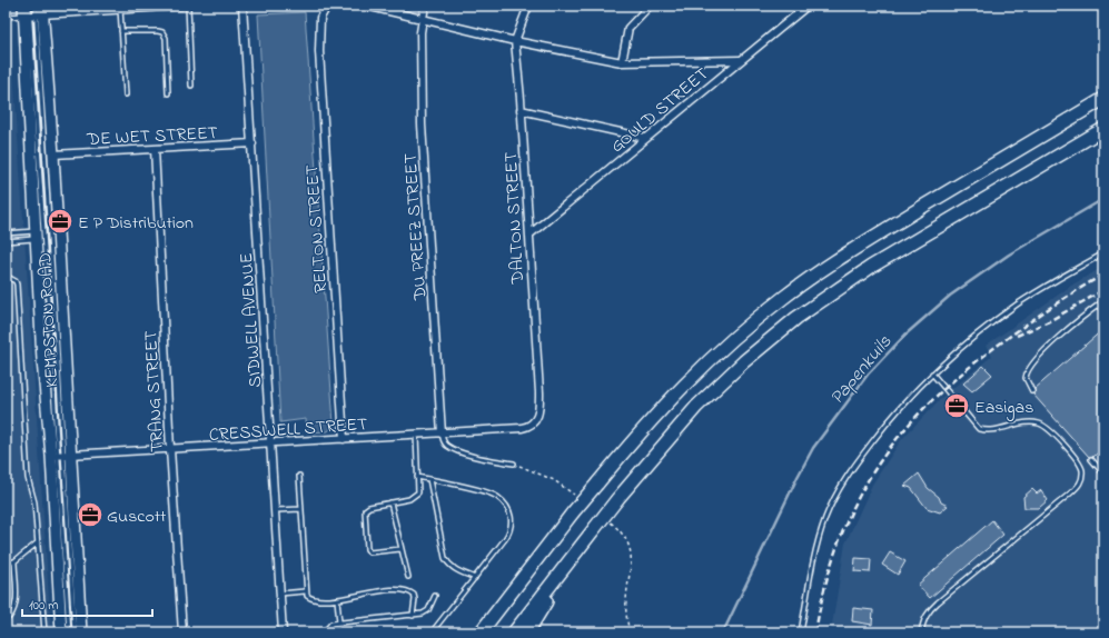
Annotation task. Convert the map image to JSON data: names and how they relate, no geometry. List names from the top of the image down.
{
  "streets": {
    "main road": ["KEMPSTON ROAD"],
    "street": [
      "GOULD STREET",
      "DE WET STREET",
      "DALTON STREET",
      "DU PREEZ STREET",
      "RELTON STREET",
      "SIDWELL AVENUE",
      "TRANG STREET",
      "CRESSWELL STREET"
    ]
  },
  "crossings": [
    ["GOULD STREET", "DALTON STREET"],
    ["DE WET STREET", "KEMPSTON ROAD"],
    ["DE WET STREET", "SIDWELL AVENUE"],
    ["DE WET STREET", "TRANG STREET"],
    ["DALTON STREET", "CRESSWELL STREET"],
    ["DU PREEZ STREET", "CRESSWELL STREET"],
    ["RELTON STREET", "CRESSWELL STREET"],
    ["KEMPSTON ROAD", "CRESSWELL STREET"],
    ["SIDWELL AVENUE", "CRESSWELL STREET"],
    ["TRANG STREET", "CRESSWELL STREET"]
  ],
  "water": ["Papenkuils"],
  "places": {
    "office": ["E P Distribution", "Easigas", "Guscott"]
  },
  "scale_bar": "100 m"
}
